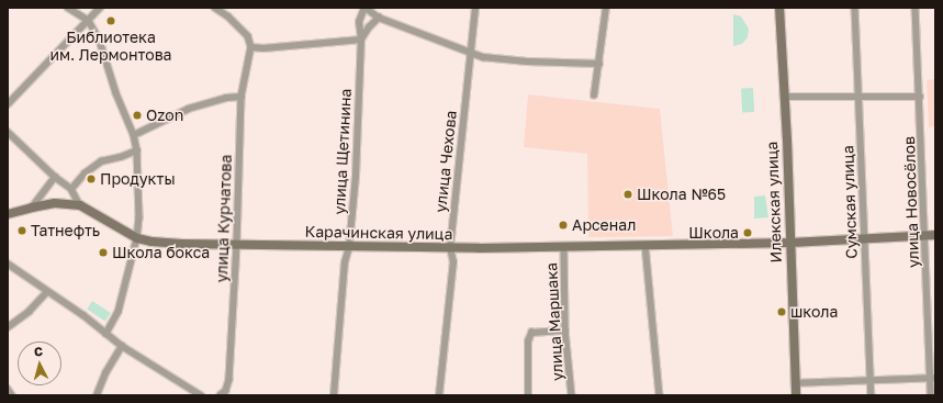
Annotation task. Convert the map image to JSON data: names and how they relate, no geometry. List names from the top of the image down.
{
  "streets": {
    "street": [
      "улица Щетинина",
      "улица Чехова",
      "Илекская улица",
      "Сумская улица",
      "улица Новосёлов",
      "улица Курчатова",
      "Карачинская улица",
      "улица Маршака"
    ]
  },
  "crossings": [
    ["улица Щетинина", "Карачинская улица"],
    ["улица Чехова", "Карачинская улица"],
    ["Илекская улица", "Карачинская улица"],
    ["Сумская улица", "Карачинская улица"],
    ["улица Новосёлов", "Карачинская улица"],
    ["улица Курчатова", "Карачинская улица"],
    ["Карачинская улица", "улица Маршака"]
  ],
  "places": [
    "Библиотека им. Лермонтова",
    "Ozon",
    "Продукты",
    "Школа №65",
    "Арсенал",
    "Татнефть",
    "Школа",
    "Школа бокса",
    "школа"
  ],
  "north": "top"
}
